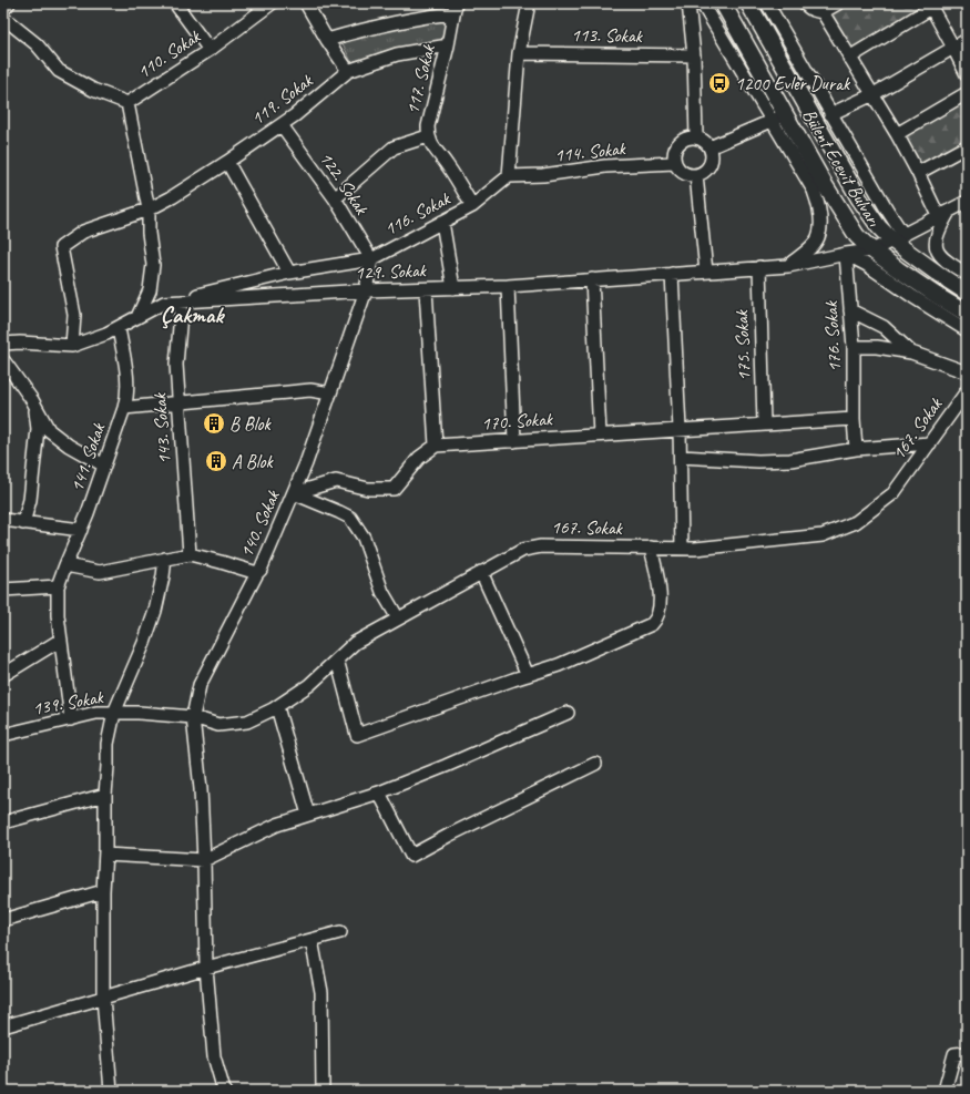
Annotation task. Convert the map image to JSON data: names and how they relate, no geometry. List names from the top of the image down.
{
  "streets": {
    "main road": ["Bülent Ecevit Bulvarı"],
    "street": [
      "113. Sokak",
      "110. Sokak",
      "117. Sokak",
      "119. Sokak",
      "114. Sokak",
      "122. Sokak",
      "116. Sokak",
      "129. Sokak",
      "176. Sokak",
      "175. Sokak",
      "170. Sokak",
      "143. Sokak",
      "167. Sokak",
      "141. Sokak",
      "140. Sokak",
      "139. Sokak"
    ]
  },
  "crossings": [
    ["117. Sokak", "119. Sokak"],
    ["117. Sokak", "116. Sokak"],
    ["119. Sokak", "122. Sokak"],
    ["119. Sokak", "129. Sokak"],
    ["114. Sokak", "116. Sokak"],
    ["Bülent Ecevit Bulvarı", "129. Sokak"],
    ["122. Sokak", "116. Sokak"],
    ["116. Sokak", "129. Sokak"],
    ["129. Sokak", "176. Sokak"],
    ["129. Sokak", "175. Sokak"],
    ["129. Sokak", "143. Sokak"],
    ["129. Sokak", "140. Sokak"],
    ["176. Sokak", "170. Sokak"],
    ["175. Sokak", "170. Sokak"],
    ["143. Sokak", "141. Sokak"],
    ["167. Sokak", "140. Sokak"],
    ["167. Sokak", "139. Sokak"],
    ["141. Sokak", "140. Sokak"],
    ["141. Sokak", "139. Sokak"],
    ["140. Sokak", "139. Sokak"]
  ],
  "districts": ["Çakmak"],
  "places": {
    "bus stop": ["1200 Evler Durak"],
    "building": ["B Blok", "A Blok"]
  }
}
